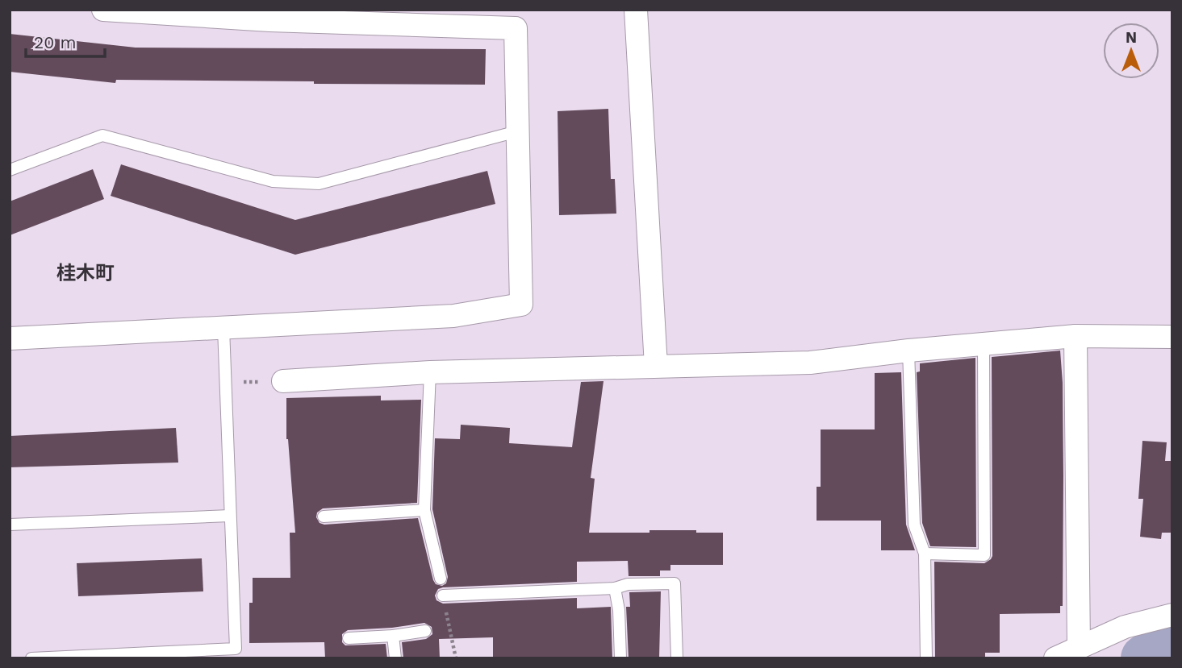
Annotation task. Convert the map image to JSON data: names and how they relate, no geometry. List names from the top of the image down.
{
  "districts": ["桂木町"],
  "scale_bar": "20 m",
  "north": "top"
}
